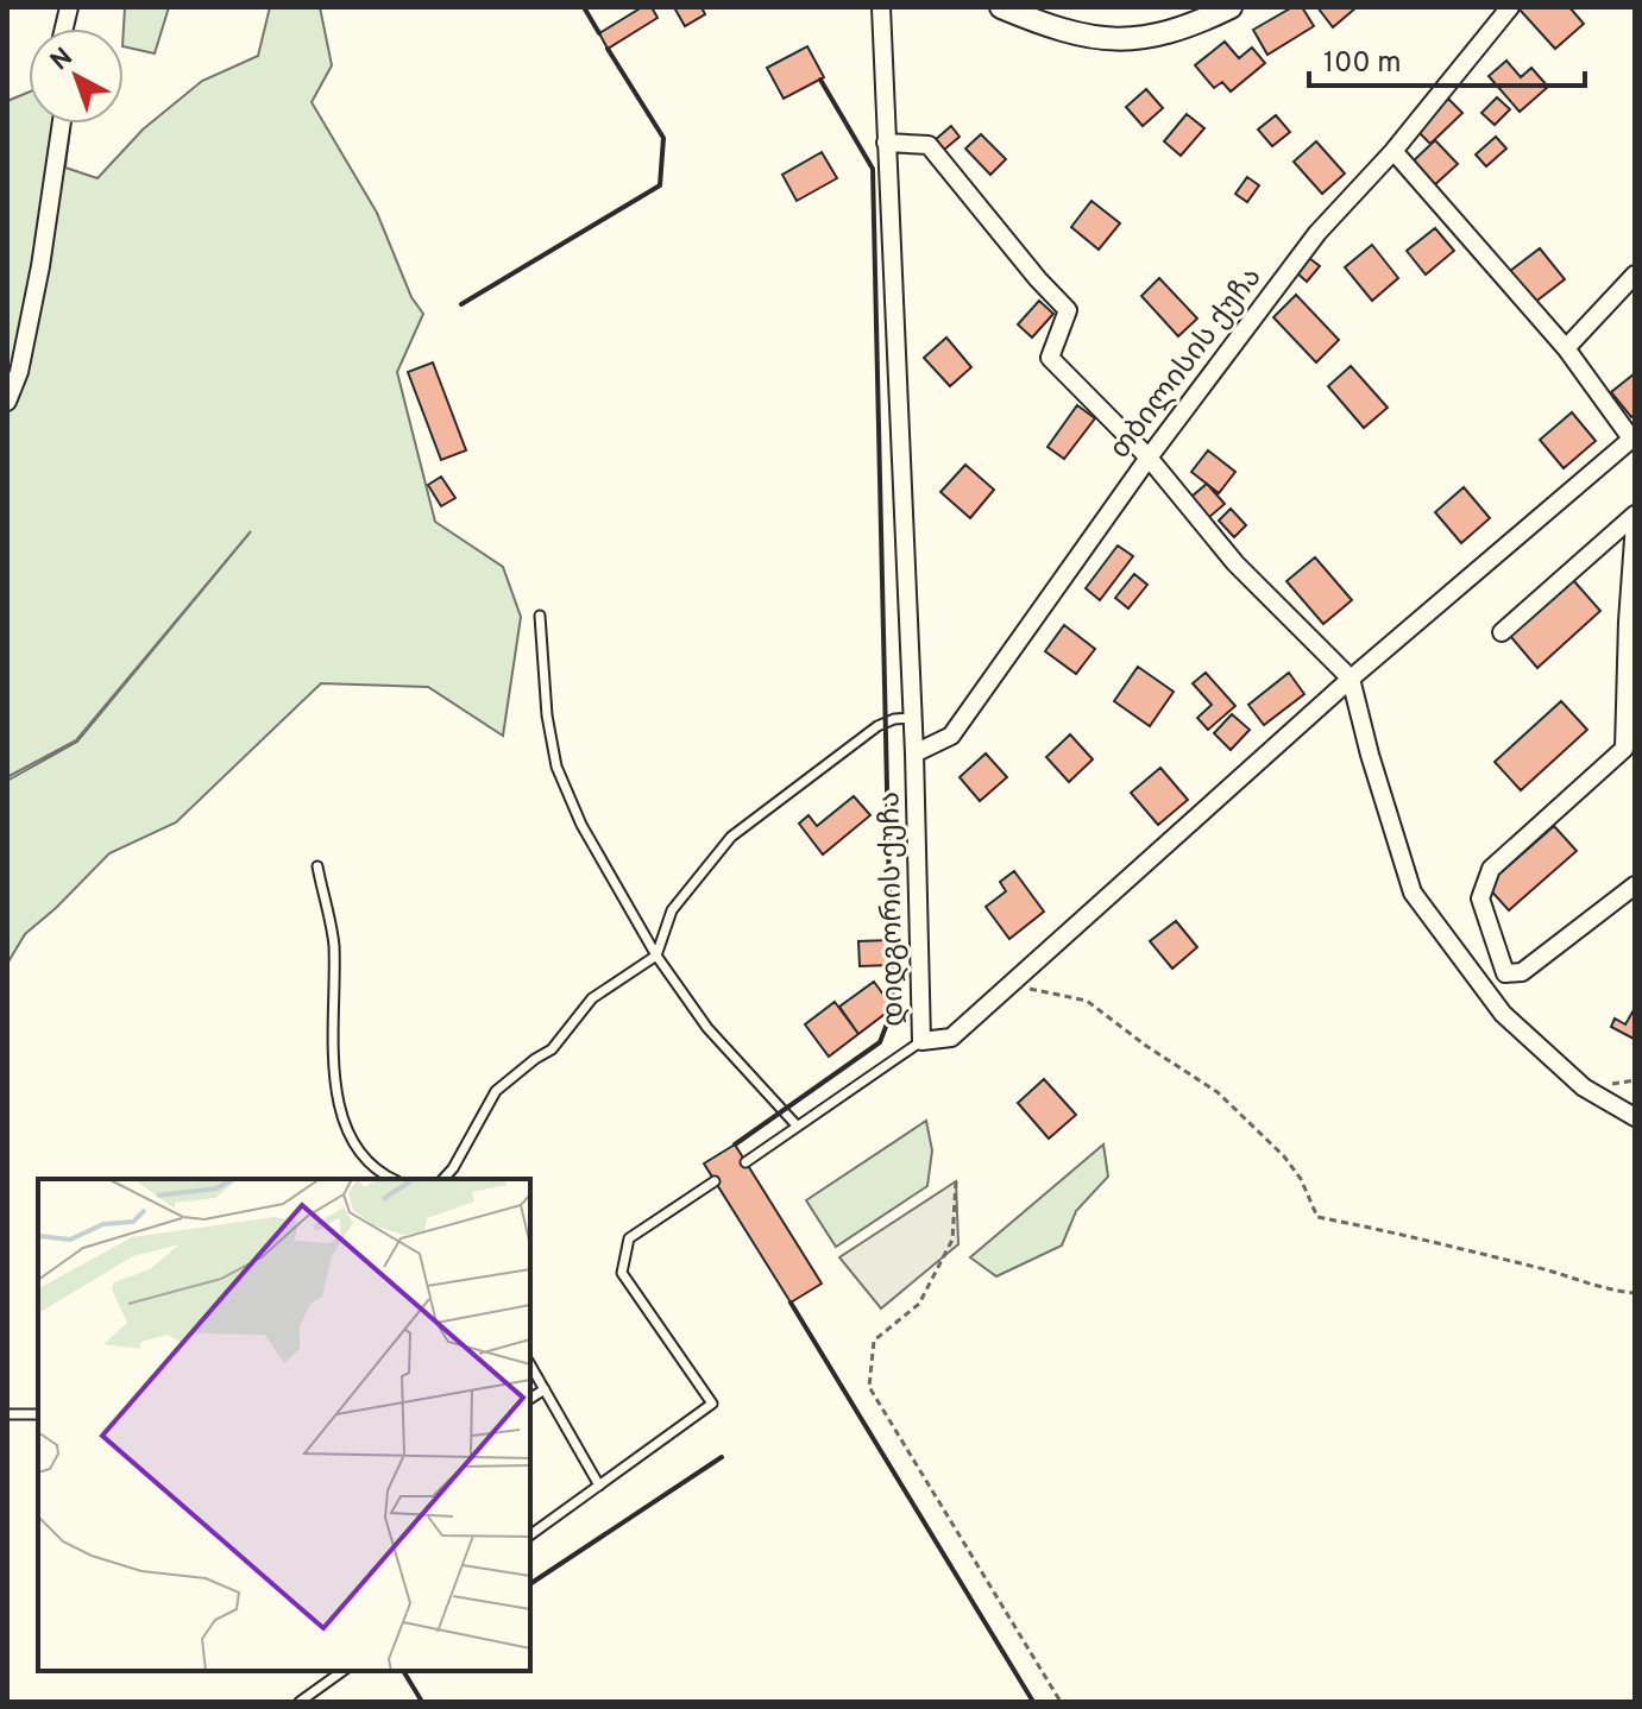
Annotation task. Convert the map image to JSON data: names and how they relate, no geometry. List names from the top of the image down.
{
  "streets": {
    "street": ["თბილისის ქუჩა", "დიდგორის ქუჩა"]
  },
  "crossings": [
    ["თბილისის ქუჩა", "დიდგორის ქუჩა"]
  ],
  "scale_bar": "100 m",
  "north": "top left"
}
